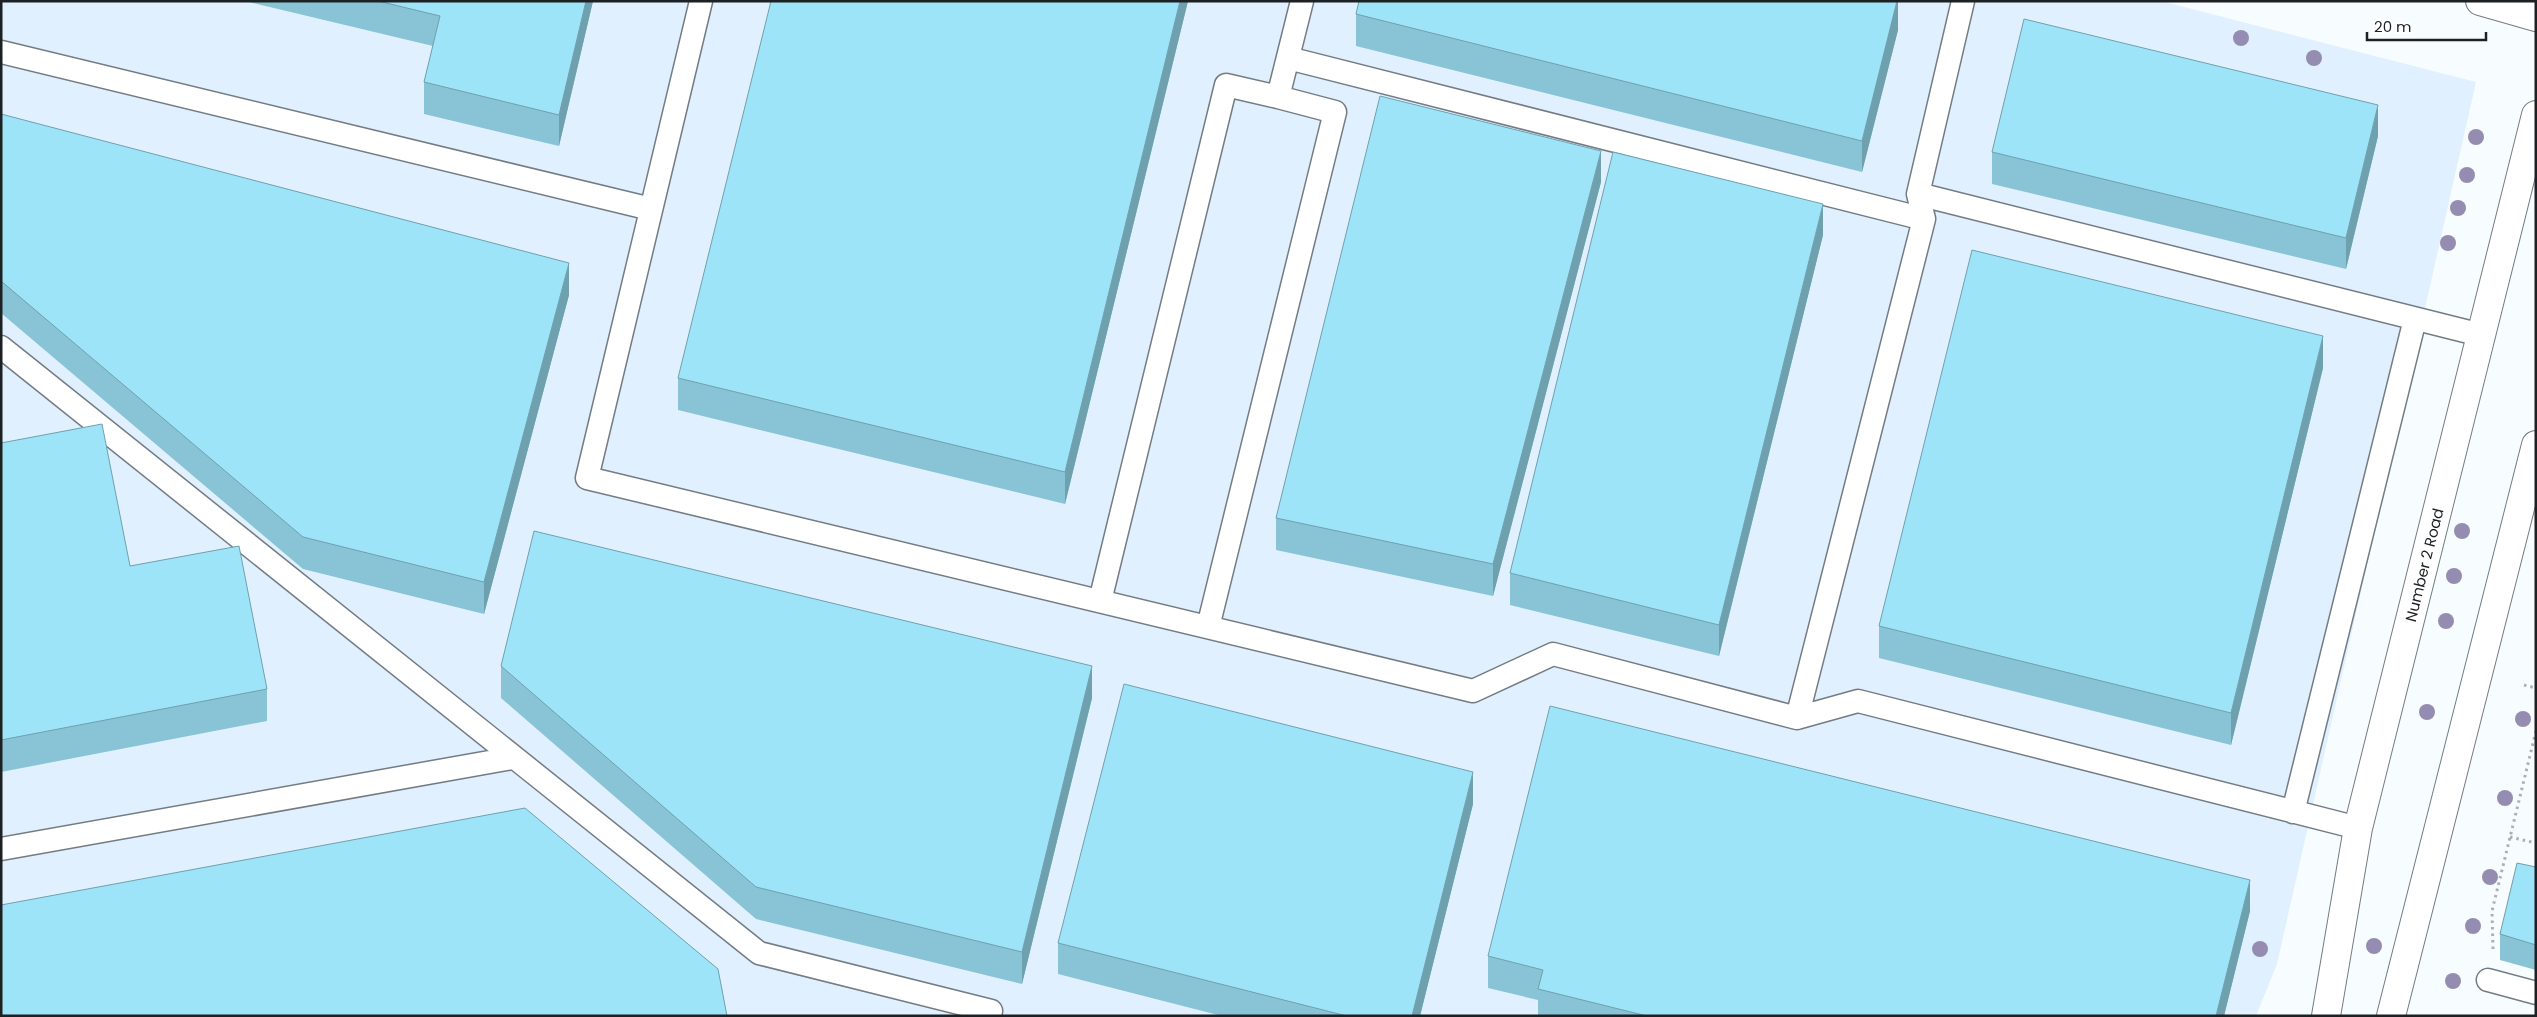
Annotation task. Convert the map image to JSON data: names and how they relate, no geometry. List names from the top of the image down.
{
  "streets": {
    "main road": ["Number 2 Road"]
  },
  "scale_bar": "20 m"
}
